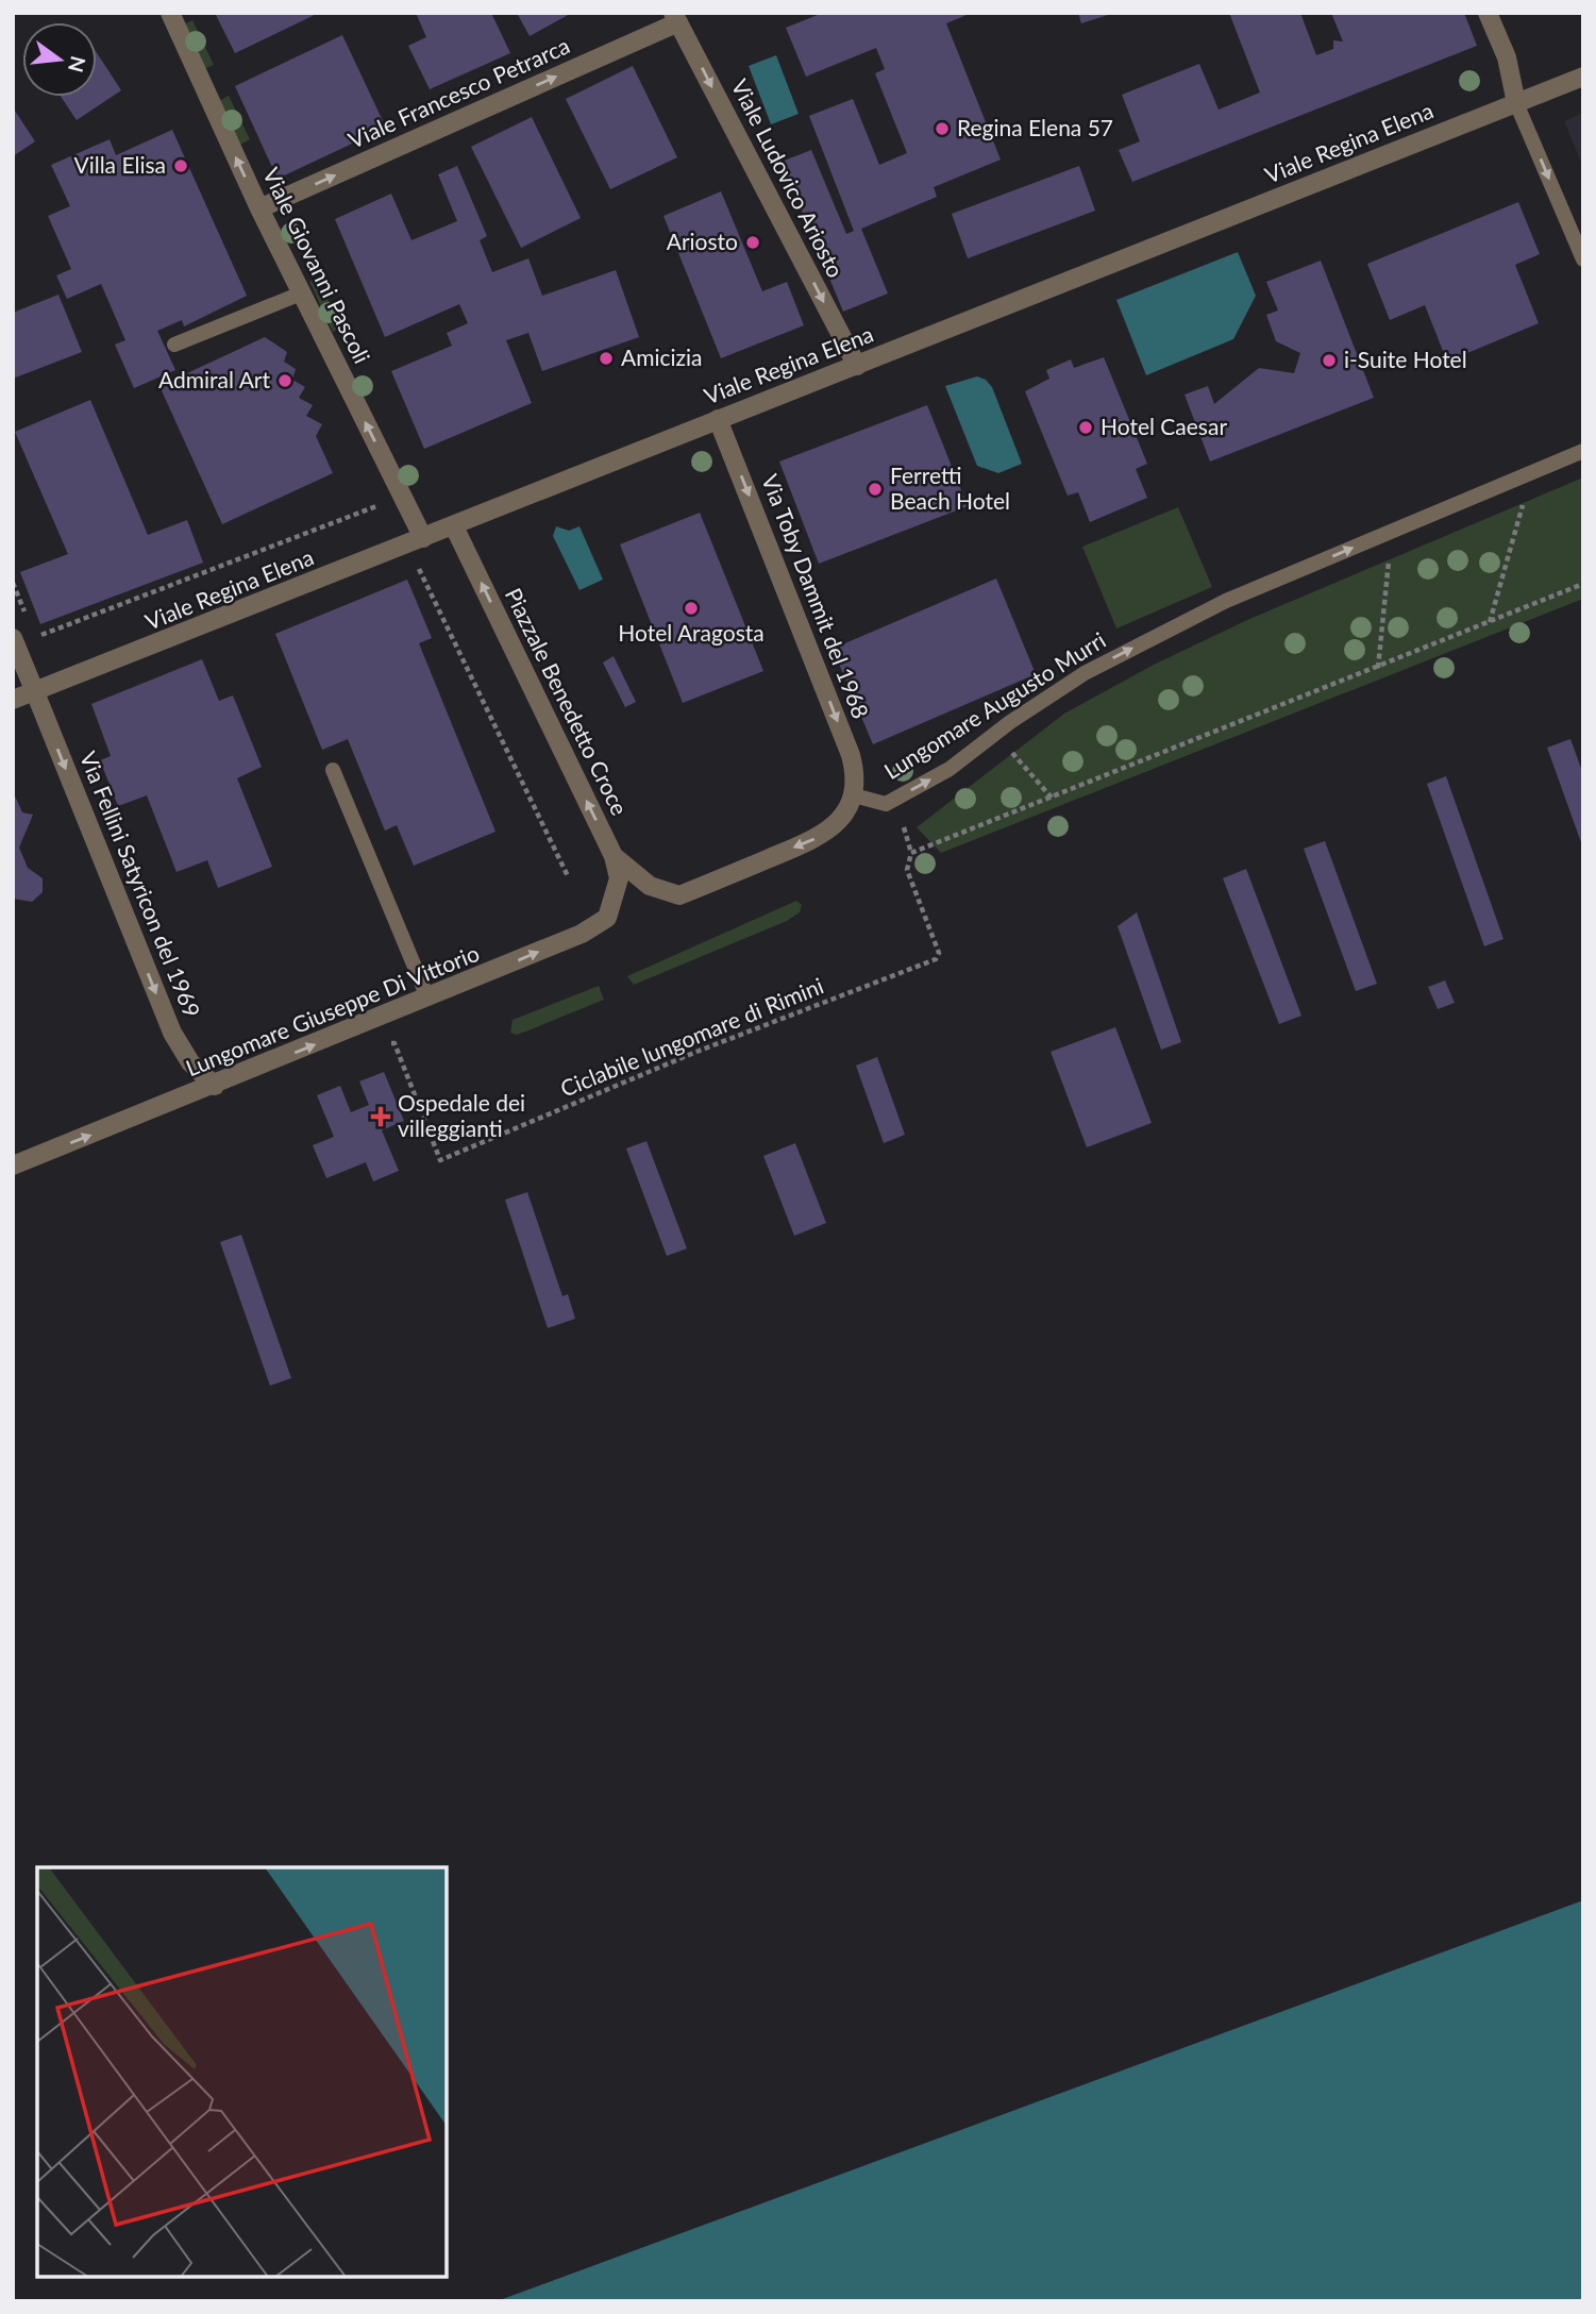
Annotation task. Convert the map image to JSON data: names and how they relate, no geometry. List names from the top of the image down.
{
  "streets": {
    "street": [
      "Viale Francesco Petrarca",
      "Viale Regina Elena",
      "Viale Ludovico Ariosto",
      "Viale Giovanni Pascoli",
      "Via Toby Dammit del 1968",
      "Piazzale Benedetto Croce",
      "Via Fellini Satyricon del 1969",
      "Lungomare Giuseppe Di Vittorio"
    ],
    "lane": ["Lungomare Augusto Murri"],
    "path": ["Ciclabile lungomare di Rimini"]
  },
  "crossings": [
    ["Viale Francesco Petrarca", "Viale Ludovico Ariosto"],
    ["Viale Francesco Petrarca", "Viale Giovanni Pascoli"],
    ["Viale Regina Elena", "Viale Ludovico Ariosto"],
    ["Viale Regina Elena", "Viale Giovanni Pascoli"],
    ["Viale Regina Elena", "Via Toby Dammit del 1968"],
    ["Viale Regina Elena", "Piazzale Benedetto Croce"],
    ["Viale Regina Elena", "Via Fellini Satyricon del 1969"],
    ["Via Toby Dammit del 1968", "Piazzale Benedetto Croce"],
    ["Via Toby Dammit del 1968", "Lungomare Augusto Murri"],
    ["Piazzale Benedetto Croce", "Lungomare Augusto Murri"],
    ["Piazzale Benedetto Croce", "Lungomare Giuseppe Di Vittorio"],
    ["Via Fellini Satyricon del 1969", "Lungomare Giuseppe Di Vittorio"]
  ],
  "one_way": [
    "Viale Francesco Petrarca",
    "Viale Ludovico Ariosto",
    "Viale Giovanni Pascoli",
    "Via Toby Dammit del 1968",
    "Lungomare Augusto Murri",
    "Via Fellini Satyricon del 1969",
    "Lungomare Giuseppe Di Vittorio"
  ],
  "places": {
    "other": [
      "Regina Elena 57",
      "Villa Elisa",
      "Ariosto",
      "Amicizia",
      "i-Suite Hotel",
      "Admiral Art",
      "Hotel Caesar",
      "Ferretti Beach Hotel",
      "Hotel Aragosta"
    ],
    "health": ["Ospedale dei villeggianti"]
  },
  "north": "right"
}
